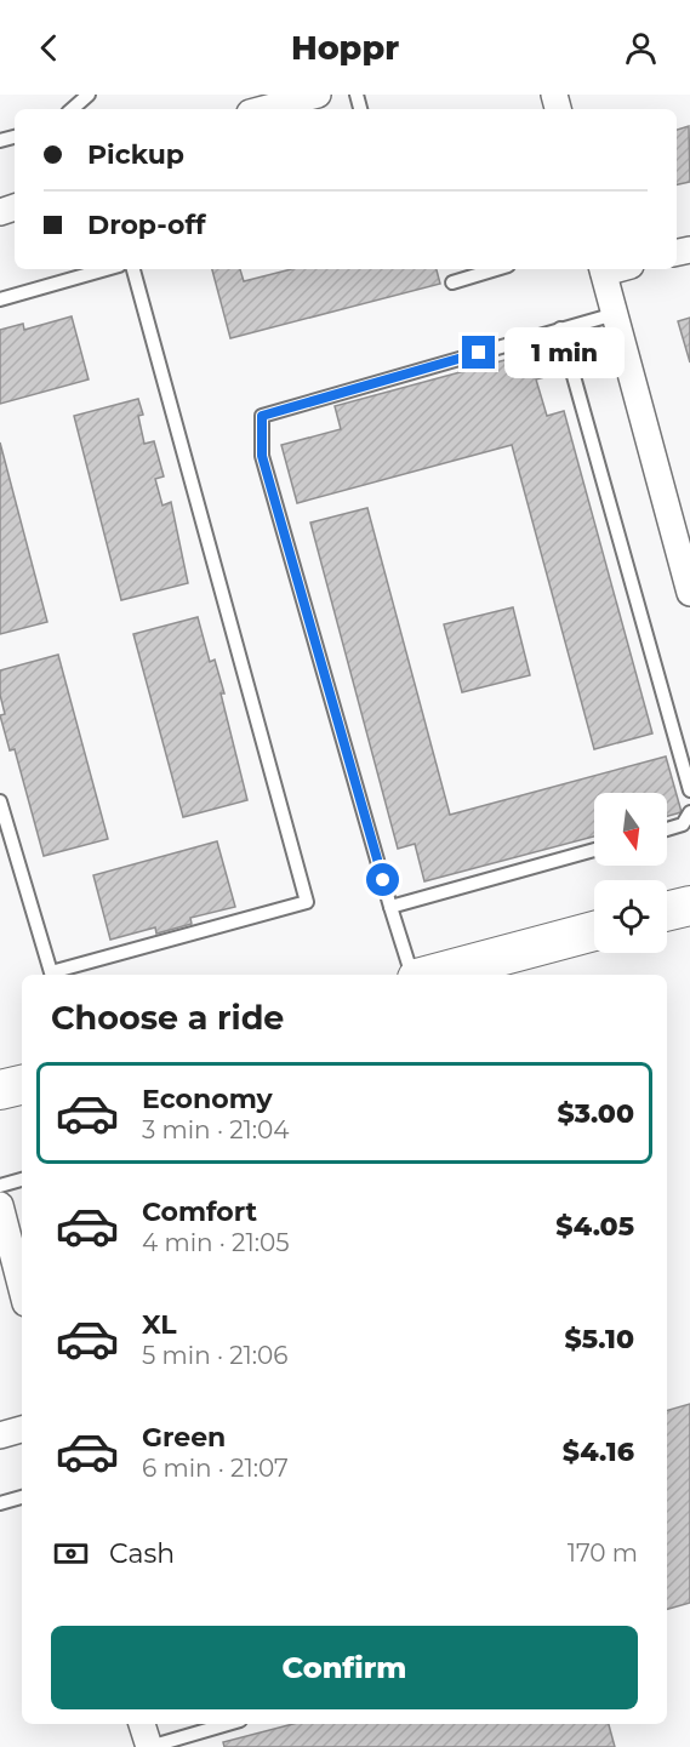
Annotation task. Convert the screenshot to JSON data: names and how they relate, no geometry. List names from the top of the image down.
{
  "north": "bottom",
  "page": {
    "header": "Hoppr",
    "banner": ["Pickup", "Drop-off"],
    "bubble": "1 min",
    "heading": "Choose a ride",
    "list": [
      {
        "name": "Economy",
        "note": "3 min · 21:04",
        "value": "$3.00"
      },
      {
        "name": "Comfort",
        "note": "4 min · 21:05",
        "value": "$4.05"
      },
      {
        "name": "XL",
        "note": "5 min · 21:06",
        "value": "$5.10"
      },
      {
        "name": "Green",
        "note": "6 min · 21:07",
        "value": "$4.16"
      }
    ],
    "pay": ["Cash", "170 m"],
    "buttons": "Confirm"
  }
}
